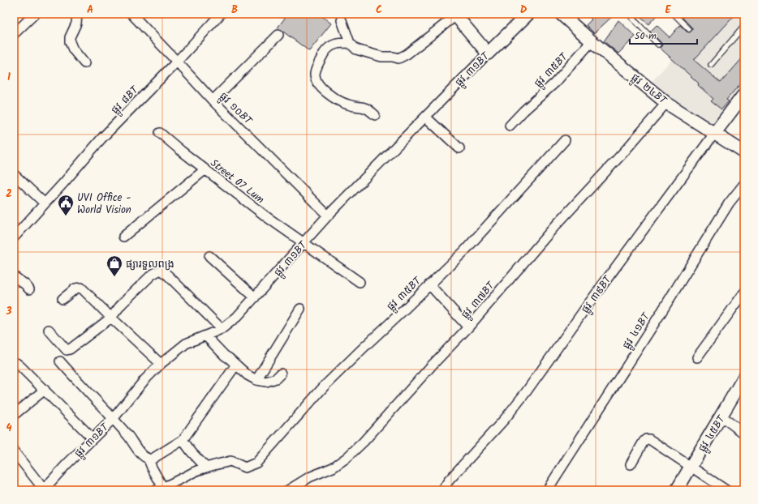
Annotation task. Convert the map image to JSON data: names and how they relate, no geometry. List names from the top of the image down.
{
  "streets": {
    "street": [
      "ផ្លូវ ៣១BT",
      "ផ្លូវ ៣៥BT",
      "ផ្លូវ ២៤BT",
      "ផ្លូវ ៨BT",
      "ផ្លូវ ១០BT",
      "Street 07 Lum",
      "ផ្លូវ ៣៩BT",
      "ផ្លូវ ៣៧BT",
      "ផ្លូវ ៤១BT",
      "ផ្លូវ ៤៥BT"
    ]
  },
  "crossings": [
    ["ផ្លូវ ៣១BT", "ផ្លូវ ១០BT"],
    ["ផ្លូវ ៣១BT", "Street 07 Lum"],
    ["ផ្លូវ ៣៥BT", "ផ្លូវ ២៤BT"],
    ["ផ្លូវ ២៤BT", "ផ្លូវ ៣៩BT"],
    ["ផ្លូវ ២៤BT", "ផ្លូវ ៣៧BT"],
    ["ផ្លូវ ៨BT", "ផ្លូវ ១០BT"]
  ],
  "places": {
    "public building": ["UVI Office - World Vision"],
    "shop": ["ផ្សារទួលពង្រ"]
  },
  "scale_bar": "50 m",
  "grid": {
    "columns": [
      "A",
      "B",
      "C",
      "D",
      "E"
    ],
    "rows": [
      "1",
      "2",
      "3",
      "4"
    ]
  }
}
